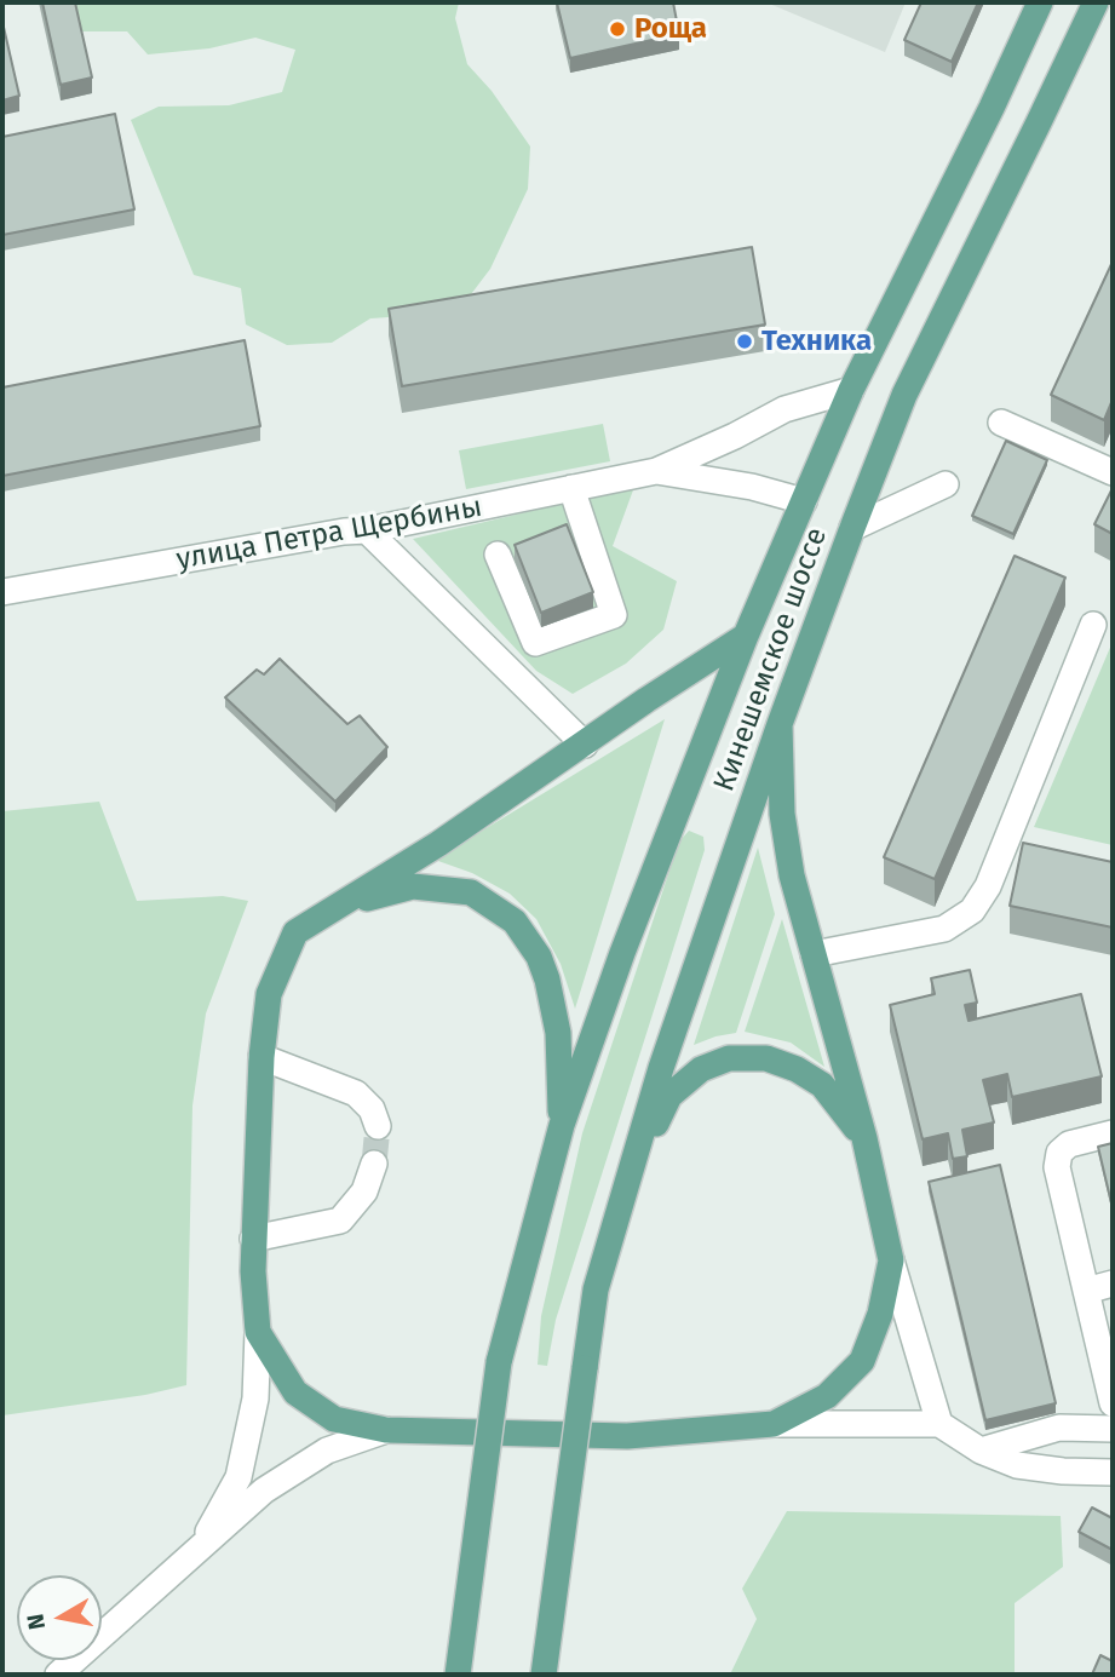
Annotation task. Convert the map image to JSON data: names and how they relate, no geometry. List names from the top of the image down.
{
  "streets": {
    "main road": ["Кинешемское шоссе"],
    "street": ["улица Петра Щербины"]
  },
  "crossings": [
    ["улица Петра Щербины", "Кинешемское шоссе"]
  ],
  "places": ["Роща", "Техника"],
  "north": "left"
}
